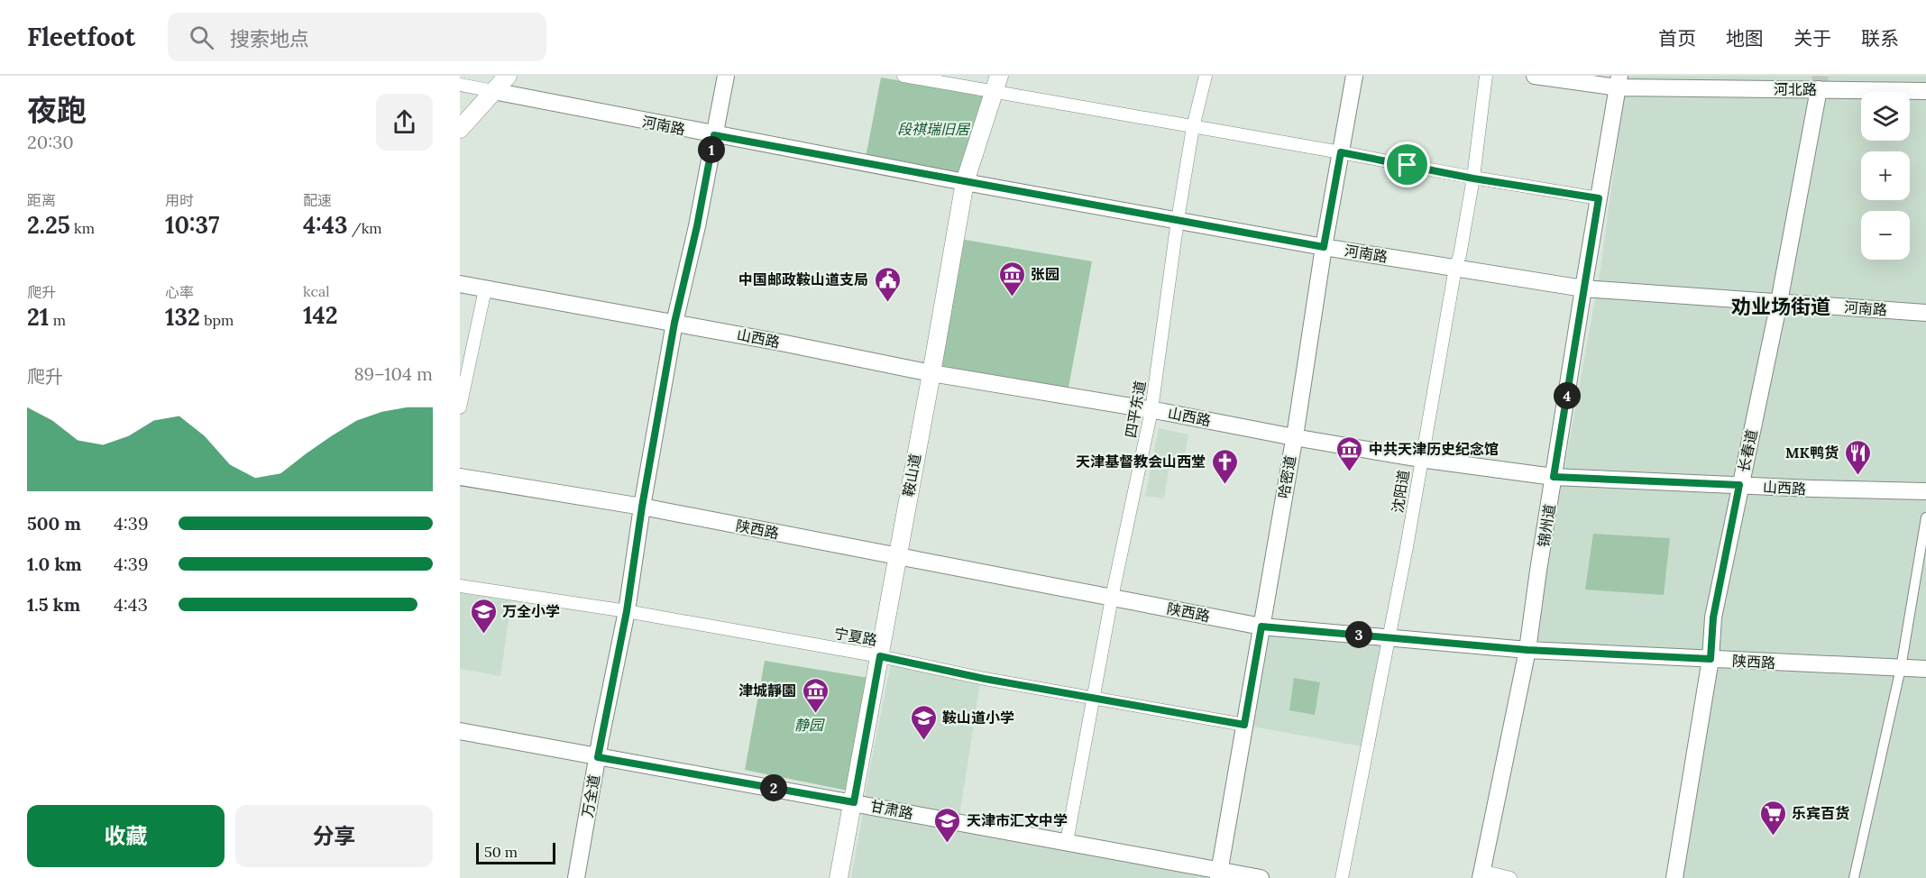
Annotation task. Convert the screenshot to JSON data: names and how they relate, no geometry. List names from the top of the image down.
{
  "streets": {
    "main road": ["鞍山道"],
    "street": [
      "河北路",
      "河南路",
      "山西路",
      "四平东道",
      "长春道",
      "哈密道",
      "沈阳道",
      "锦州道",
      "陕西路",
      "宁夏路",
      "万全道",
      "甘肃路"
    ]
  },
  "crossings": [
    ["河北路", "长春道"],
    ["河北路", "锦州道"],
    ["河南路", "四平东道"],
    ["河南路", "长春道"],
    ["河南路", "鞍山道"],
    ["河南路", "哈密道"],
    ["河南路", "沈阳道"],
    ["河南路", "锦州道"],
    ["河南路", "万全道"],
    ["山西路", "四平东道"],
    ["山西路", "长春道"],
    ["山西路", "鞍山道"],
    ["山西路", "哈密道"],
    ["山西路", "沈阳道"],
    ["山西路", "锦州道"],
    ["山西路", "万全道"],
    ["四平东道", "陕西路"],
    ["四平东道", "宁夏路"],
    ["四平东道", "甘肃路"],
    ["长春道", "陕西路"],
    ["鞍山道", "陕西路"],
    ["鞍山道", "宁夏路"],
    ["鞍山道", "甘肃路"],
    ["哈密道", "陕西路"],
    ["哈密道", "宁夏路"],
    ["哈密道", "甘肃路"],
    ["沈阳道", "陕西路"],
    ["锦州道", "陕西路"],
    ["陕西路", "万全道"],
    ["宁夏路", "万全道"],
    ["万全道", "甘肃路"]
  ],
  "districts": ["劝业场街道"],
  "parks": ["段祺瑞旧居", "静园"],
  "places": {
    "museum": ["张园", "中共天津历史纪念馆", "津城靜園"],
    "public building": ["中国邮政鞍山道支局"],
    "restaurant": ["MK鸭货"],
    "church": ["天津基督教会山西堂"],
    "school or university": ["万全小学", "鞍山道小学", "天津市汇文中学"],
    "supermarket": ["乐宾百货"]
  },
  "scale_bar": "50 m",
  "page": {
    "header": "Fleetfoot",
    "search": "搜索地点",
    "nav": [
      "首页",
      "地图",
      "关于",
      "联系"
    ],
    "heading": ["夜跑", "20:30"],
    "map_buttons": ["+", "−"],
    "pins": [
      "1",
      "4",
      "3",
      "2"
    ],
    "stats": [
      ["距离", "2.25 km"],
      ["用时", "10:37"],
      ["配速", "4:43 /km"],
      ["爬升", "21 m"],
      ["心率", "132 bpm"],
      ["kcal", "142"]
    ],
    "chart": ["爬升", "89–104 m"],
    "list": [
      {
        "name": "500 m",
        "note": "4:39"
      },
      {
        "name": "1.0 km",
        "note": "4:39"
      },
      {
        "name": "1.5 km",
        "note": "4:43"
      }
    ],
    "buttons": ["收藏", "分享"],
    "scale": "50 m"
  }
}
